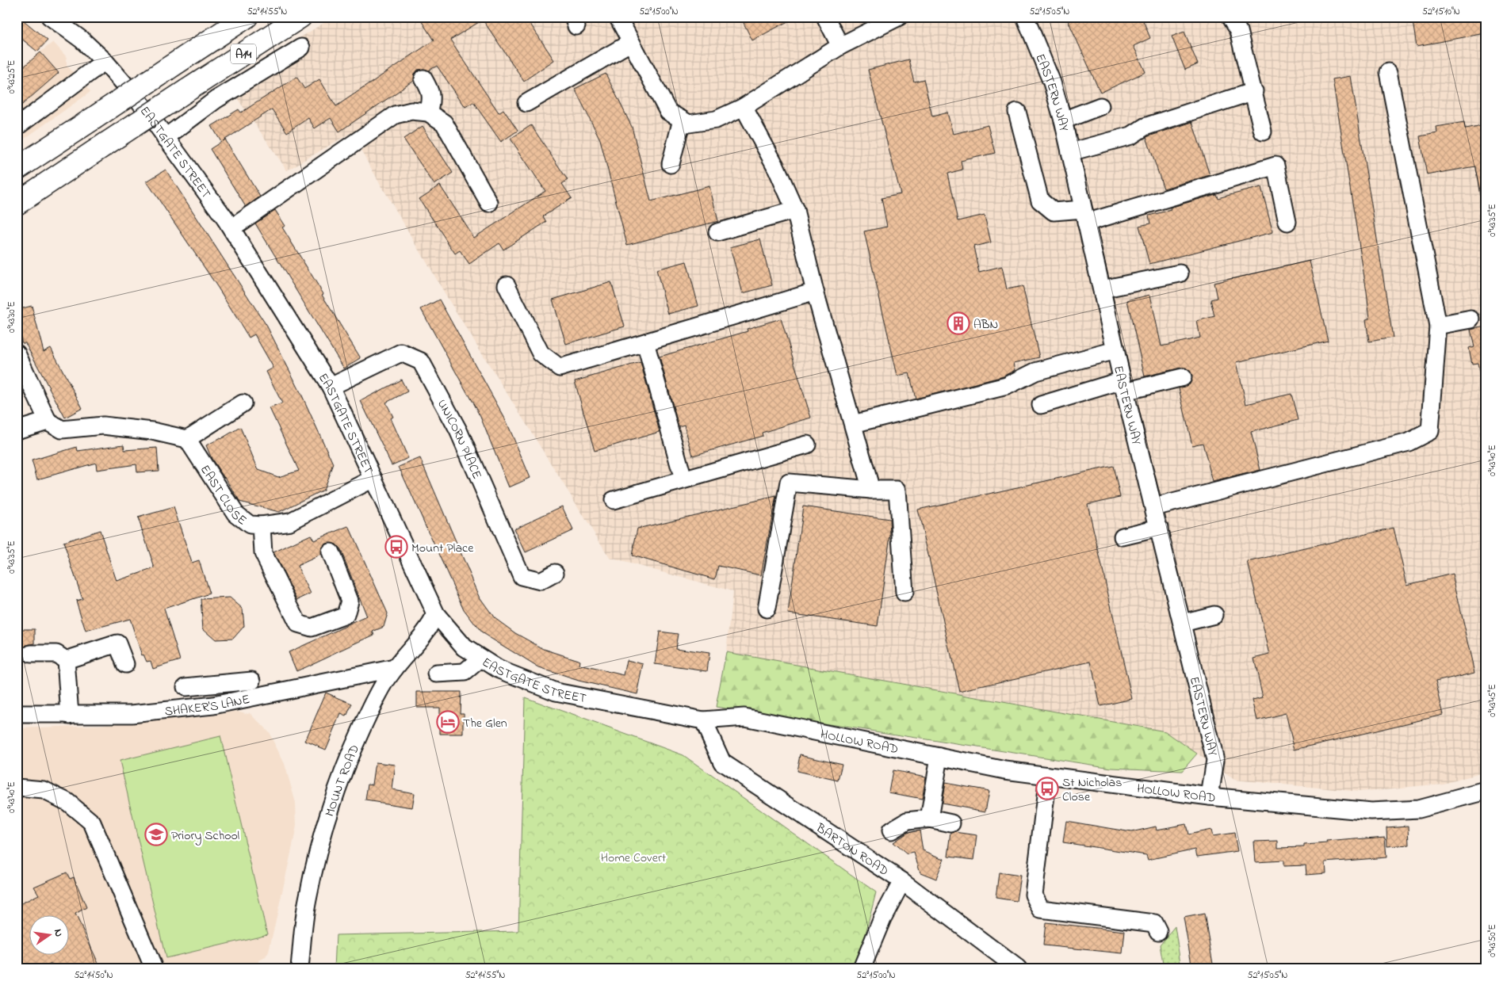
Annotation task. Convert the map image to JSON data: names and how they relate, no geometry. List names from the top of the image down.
{
  "streets": {
    "highway": ["A14"],
    "street": [
      "EASTERN WAY",
      "EASTGATE STREET",
      "UNICORN PLACE",
      "EAST CLOSE",
      "SHAKER'S LANE",
      "HOLLOW ROAD",
      "MOUNT ROAD",
      "BARTON ROAD"
    ]
  },
  "crossings": [
    ["EASTERN WAY", "HOLLOW ROAD"],
    ["EASTGATE STREET", "UNICORN PLACE"],
    ["EASTGATE STREET", "EAST CLOSE"],
    ["EASTGATE STREET", "HOLLOW ROAD"],
    ["EASTGATE STREET", "MOUNT ROAD"],
    ["EASTGATE STREET", "BARTON ROAD"],
    ["SHAKER'S LANE", "MOUNT ROAD"],
    ["HOLLOW ROAD", "BARTON ROAD"]
  ],
  "parks": ["Home Covert"],
  "places": {
    "building": ["ABN"],
    "bus stop": ["Mount Place", "St Nicholas Close"],
    "hotel": ["The Glen"],
    "school or university": ["Priory School"]
  },
  "north": "right",
  "coordinates": [
    "52°14'55\"N",
    "52°15'00\"N",
    "52°15'05\"N",
    "52°15'10\"N",
    "0°43'25\"E",
    "0°43'35\"E",
    "0°43'30\"E",
    "0°43'40\"E",
    "0°43'45\"E",
    "0°43'50\"E",
    "52°14'50\"N"
  ]
}
